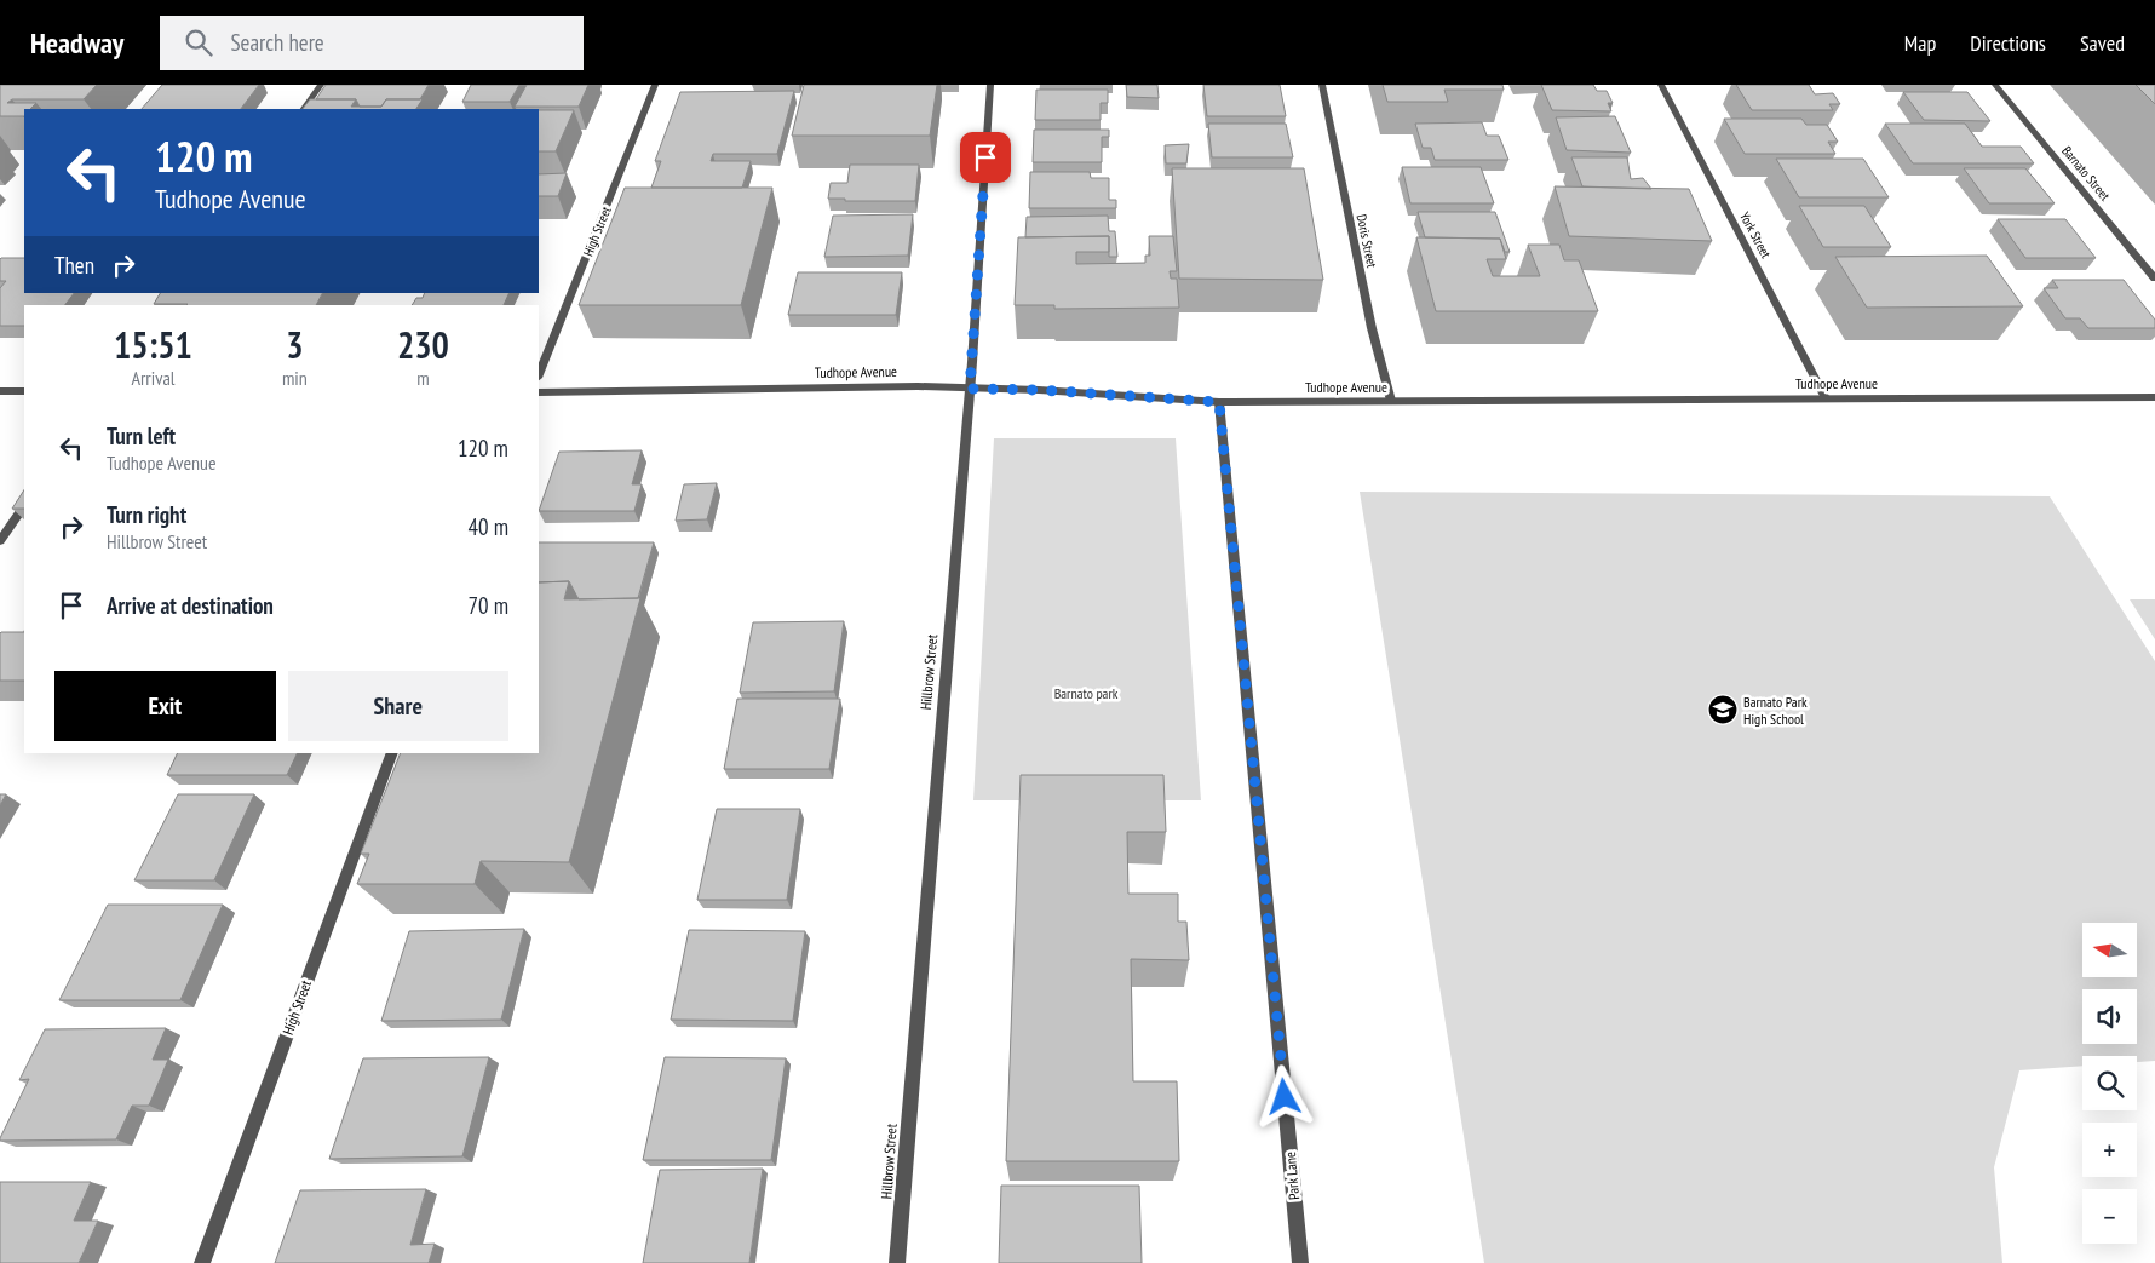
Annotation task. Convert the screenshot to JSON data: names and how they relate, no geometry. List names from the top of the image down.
{
  "streets": {
    "street": [
      "Barnato Street",
      "High Street",
      "York Street",
      "Doris Street",
      "Tudhope Avenue",
      "Hillbrow Street",
      "Park Lane"
    ]
  },
  "crossings": [
    ["York Street", "Tudhope Avenue"],
    ["Doris Street", "Tudhope Avenue"],
    ["Tudhope Avenue", "Hillbrow Street"],
    ["Tudhope Avenue", "Park Lane"]
  ],
  "parks": ["Barnato park"],
  "places": {
    "school or university": ["Barnato Park High School"]
  },
  "north": "left",
  "page": {
    "header": "Headway",
    "search": "Search here",
    "nav": ["Map", "Directions", "Saved"],
    "turn": ["120 m", "Tudhope Avenue"],
    "then": "Then",
    "eta": [
      "15:51",
      "Arrival",
      "3",
      "min",
      "230",
      "m"
    ],
    "list": [
      {
        "name": "Turn left",
        "note": "Tudhope Avenue",
        "value": "120 m"
      },
      {
        "name": "Turn right",
        "note": "Hillbrow Street",
        "value": "40 m"
      },
      {
        "name": "Arrive at destination",
        "value": "70 m"
      }
    ],
    "buttons": ["Exit", "Share"],
    "map_buttons": ["+", "−"]
  }
}
